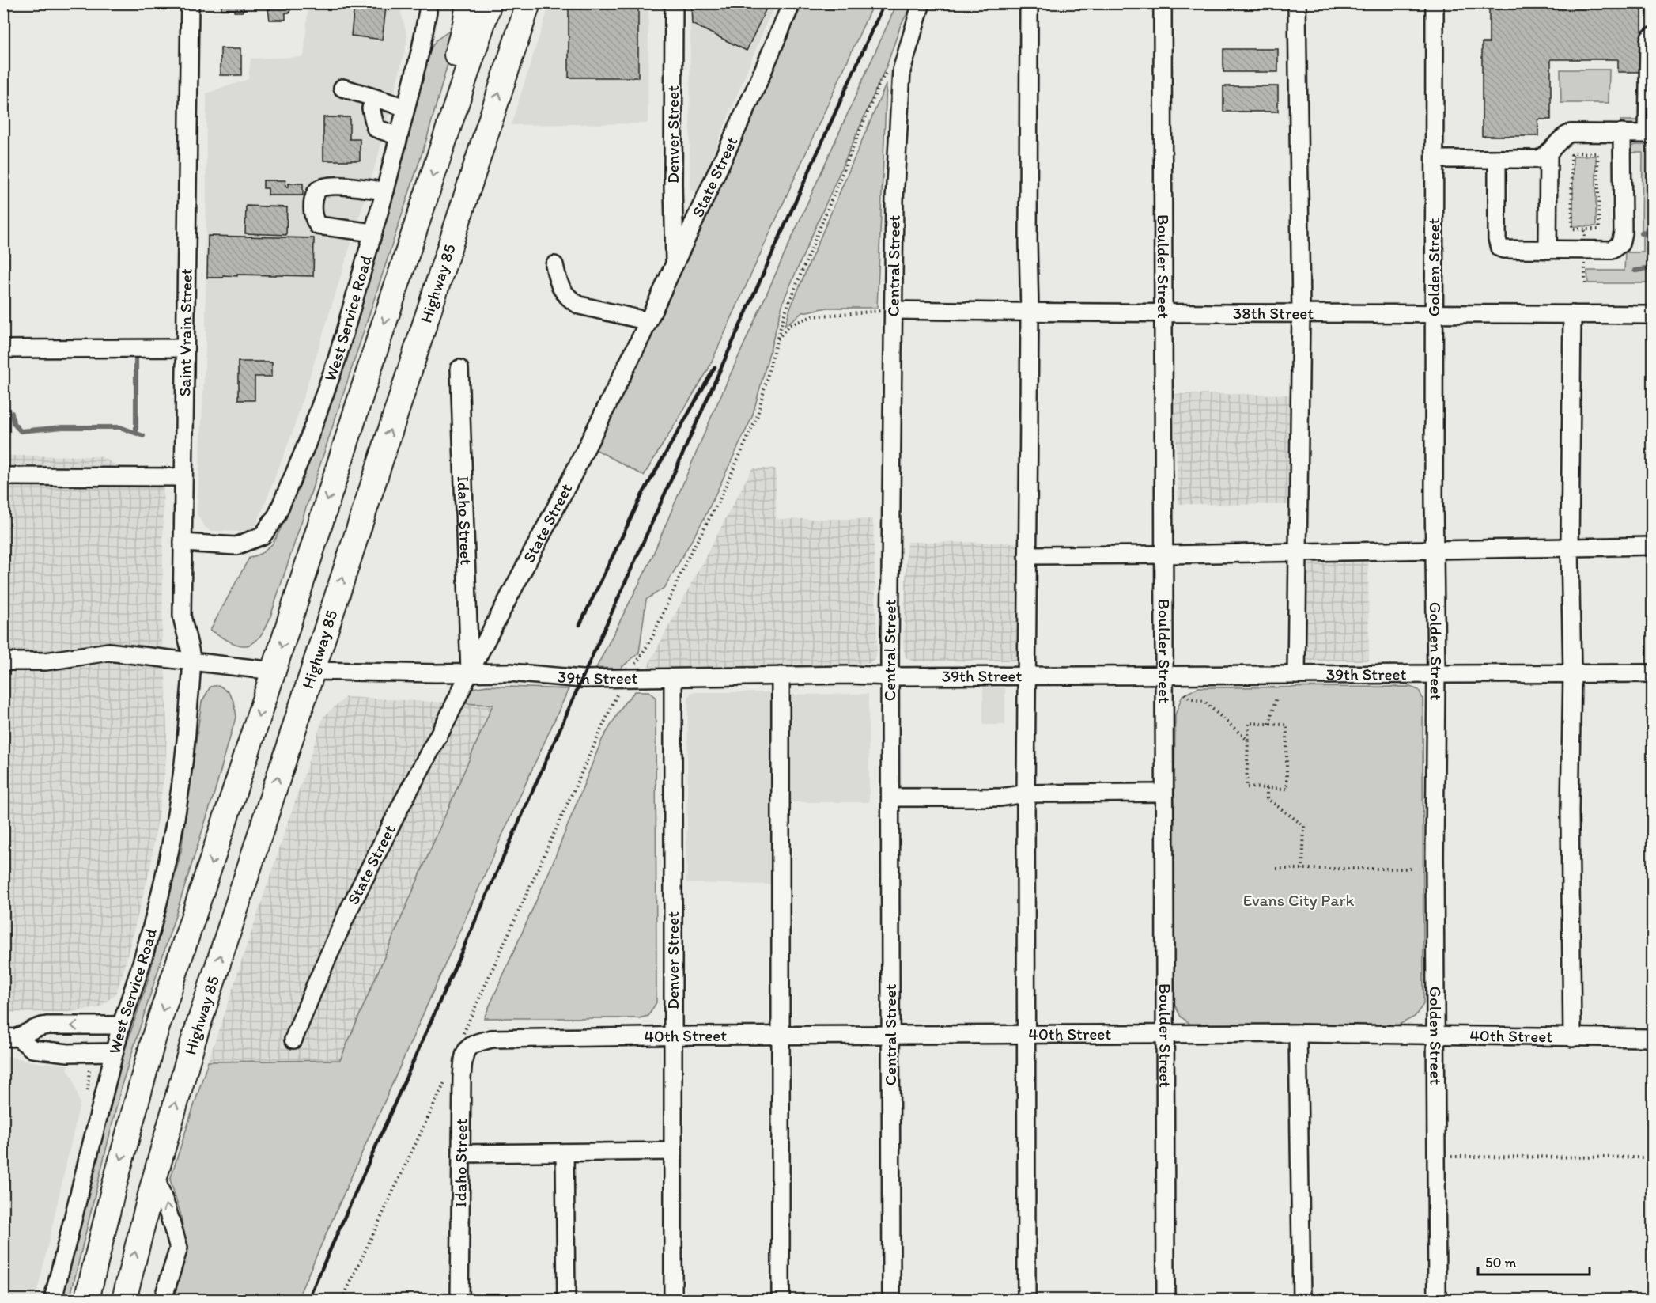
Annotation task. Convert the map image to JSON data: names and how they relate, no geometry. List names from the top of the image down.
{
  "streets": {
    "highway": ["Highway 85"],
    "street": [
      "Denver Street",
      "State Street",
      "Central Street",
      "Boulder Street",
      "Golden Street",
      "38th Street",
      "West Service Road",
      "Saint Vrain Street",
      "Idaho Street",
      "39th Street",
      "40th Street"
    ]
  },
  "crossings": [
    ["Denver Street", "State Street"],
    ["Denver Street", "39th Street"],
    ["Denver Street", "40th Street"],
    ["State Street", "Idaho Street"],
    ["State Street", "39th Street"],
    ["Central Street", "38th Street"],
    ["Central Street", "39th Street"],
    ["Central Street", "40th Street"],
    ["Boulder Street", "38th Street"],
    ["Boulder Street", "39th Street"],
    ["Boulder Street", "40th Street"],
    ["Golden Street", "38th Street"],
    ["Golden Street", "39th Street"],
    ["Golden Street", "40th Street"],
    ["Highway 85", "39th Street"],
    ["West Service Road", "Saint Vrain Street"],
    ["Idaho Street", "39th Street"],
    ["Idaho Street", "40th Street"]
  ],
  "parks": ["Evans City Park"],
  "scale_bar": "50 m"
}
